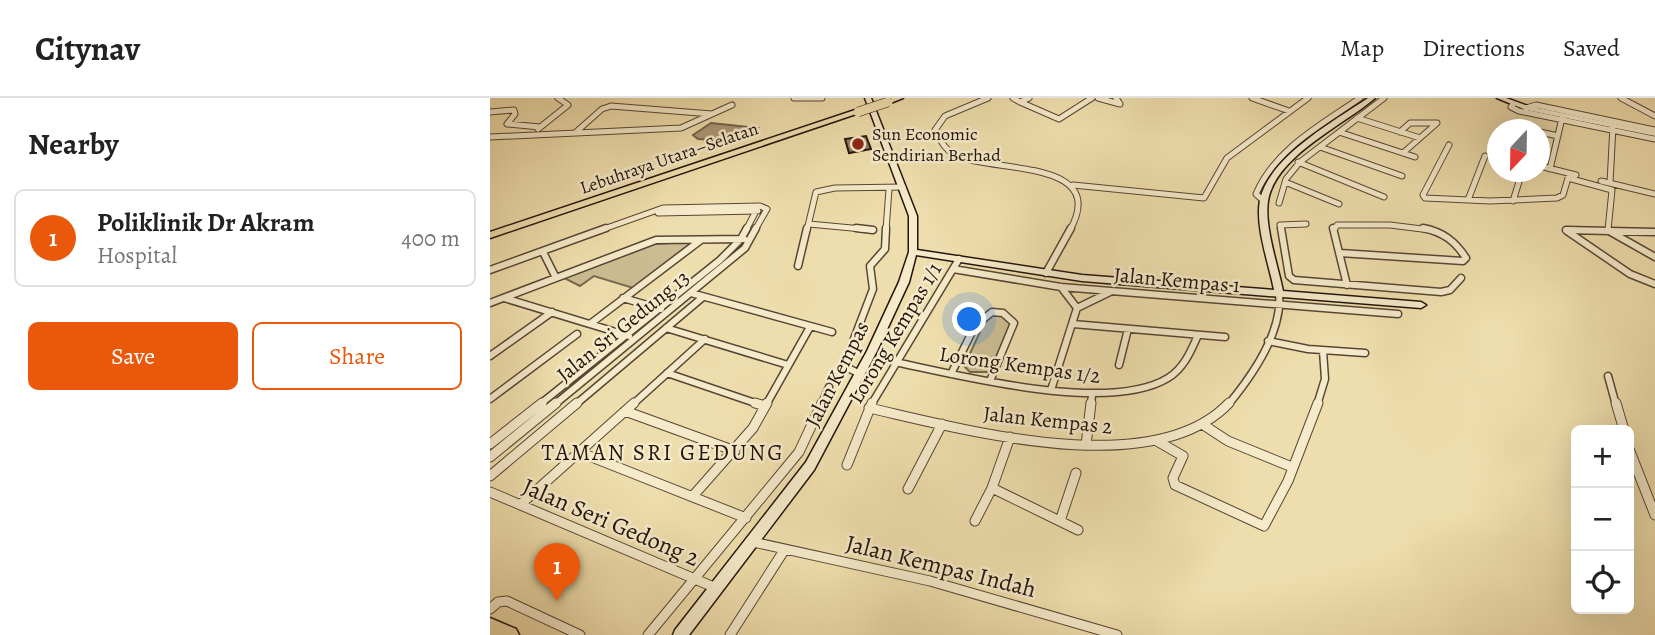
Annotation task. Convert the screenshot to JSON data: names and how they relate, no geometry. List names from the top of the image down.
{
  "streets": {
    "highway": ["Lebuhraya Utara–Selatan"],
    "street": [
      "Jalan Kempas 1",
      "Jalan Sri Gedung 13",
      "Lorong Kempas 1/1",
      "Lorong Kempas 1/2",
      "Jalan Kempas",
      "Jalan Kempas 2",
      "Jalan Seri Gedong 2",
      "Jalan Kempas Indah"
    ]
  },
  "crossings": [
    ["Jalan Kempas 1", "Lorong Kempas 1/1"],
    ["Jalan Kempas 1", "Jalan Kempas 2"],
    ["Lorong Kempas 1/1", "Lorong Kempas 1/2"],
    ["Lorong Kempas 1/1", "Jalan Kempas 2"],
    ["Jalan Kempas", "Jalan Seri Gedong 2"],
    ["Jalan Kempas", "Jalan Kempas Indah"]
  ],
  "districts": ["TAMAN SRI GEDUNG"],
  "places": ["Sun Economic Sendirian Berhad"],
  "north": "bottom",
  "page": {
    "header": "Citynav",
    "nav": ["Map", "Directions", "Saved"],
    "heading": "Nearby",
    "list": [
      {
        "mark": "1",
        "name": "Poliklinik Dr Akram",
        "note": "Hospital",
        "value": "400 m"
      }
    ],
    "buttons": ["Save", "Share"],
    "map_buttons": ["+", "−"],
    "pins": "1"
  }
}
